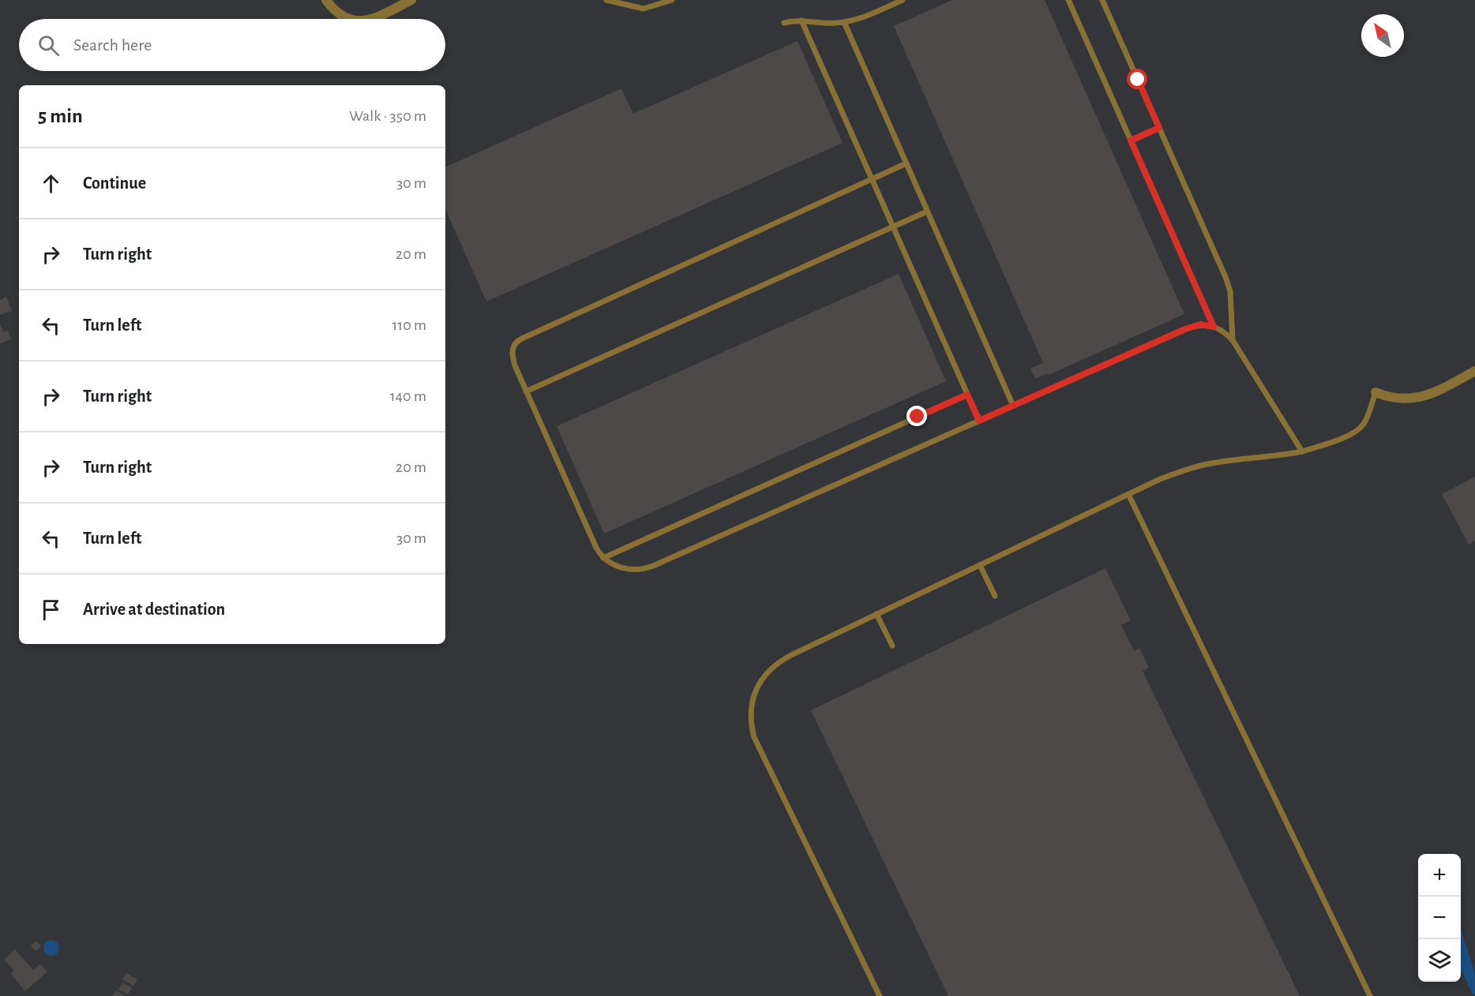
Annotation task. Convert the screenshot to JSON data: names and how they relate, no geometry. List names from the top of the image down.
{
  "north": "top left",
  "page": {
    "search": "Search here",
    "heading": ["5 min", "Walk · 350 m"],
    "list": [
      ["Continue", "30 m"],
      ["Turn right", "20 m"],
      ["Turn left", "110 m"],
      ["Turn right", "140 m"],
      ["Turn right", "20 m"],
      ["Turn left", "30 m"],
      "Arrive at destination"
    ],
    "map_buttons": ["+", "−"]
  }
}
